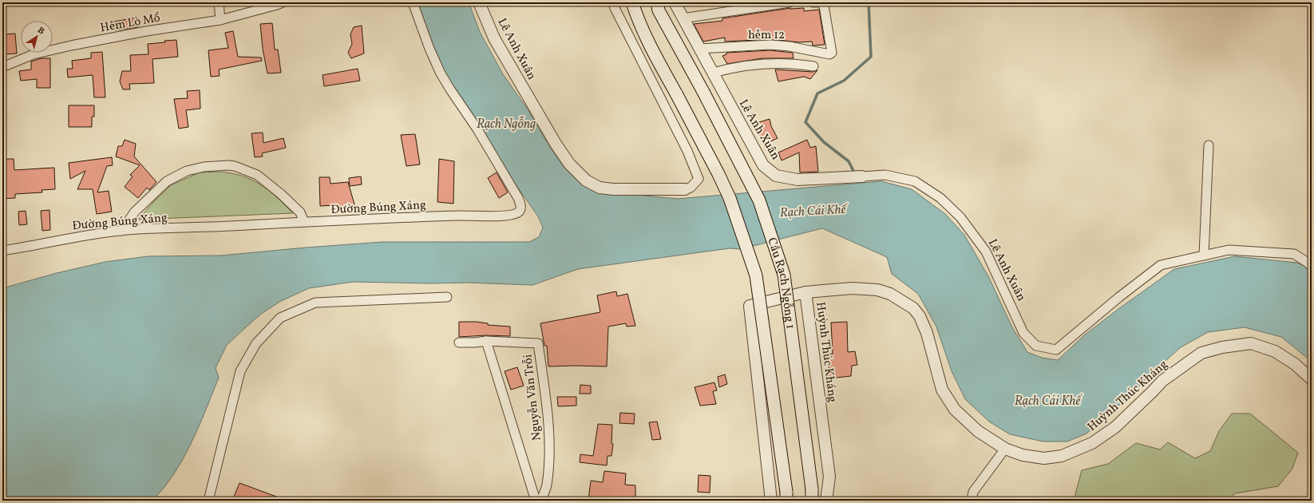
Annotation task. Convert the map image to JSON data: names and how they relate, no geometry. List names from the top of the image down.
{
  "streets": {
    "main road": ["Cầu Rạch Ngỗng 1"],
    "street": [
      "Hẻm Lò Mổ",
      "hẻm 12",
      "Lê Anh Xuân",
      "Đường Búng Xáng",
      "Huỳnh Thúc Kháng",
      "Nguyễn Văn Trỗi"
    ]
  },
  "crossings": [
    ["hẻm 12", "Lê Anh Xuân"]
  ],
  "water": ["Rạch Ngỗng", "Rạch Cái Khế"],
  "north": "top right"
}
